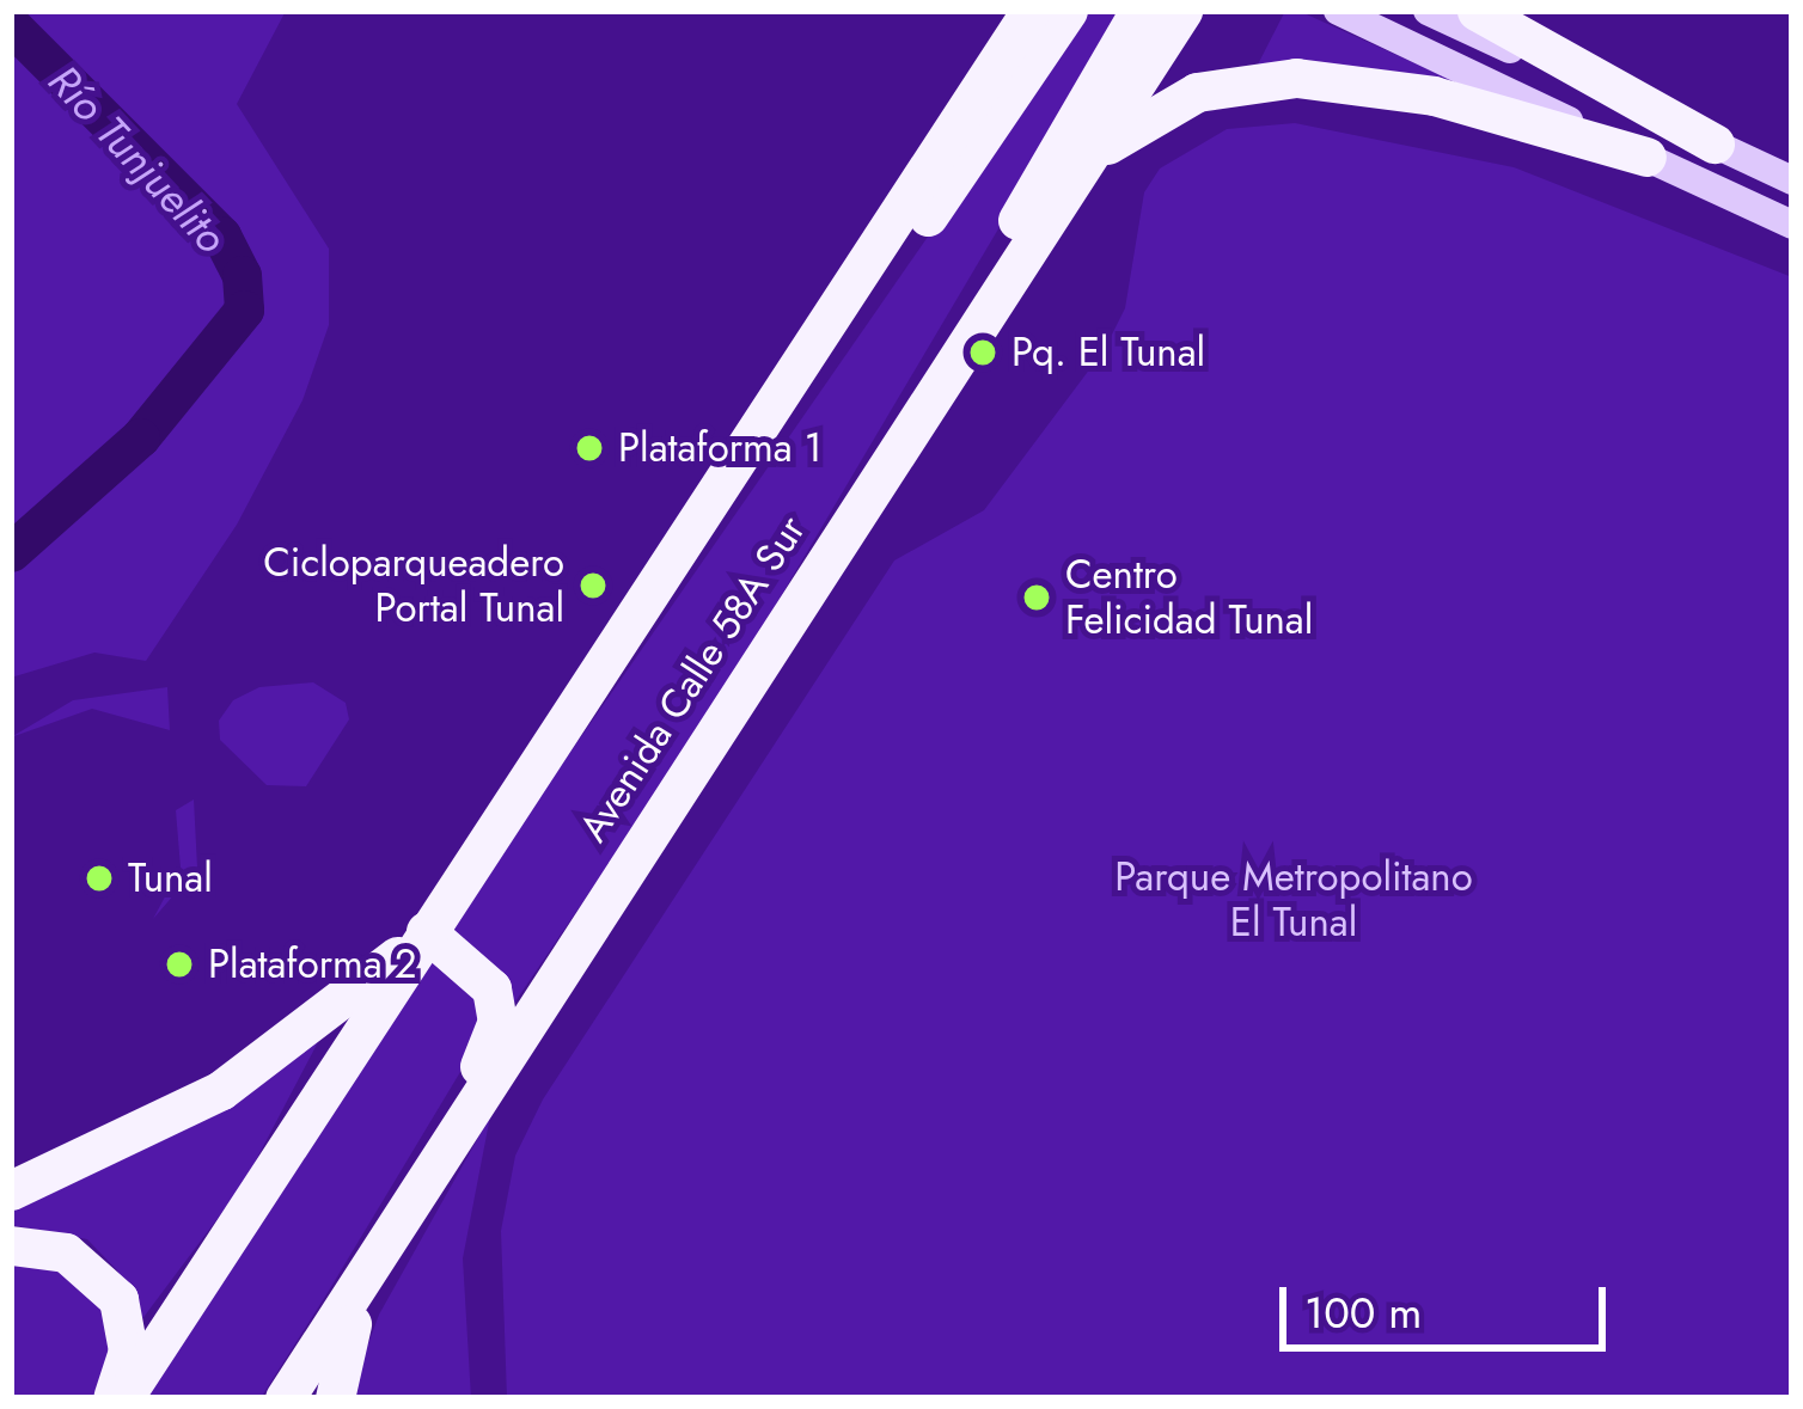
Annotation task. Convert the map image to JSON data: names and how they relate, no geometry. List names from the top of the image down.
{
  "streets": {
    "highway": ["Avenida Calle 58A Sur"]
  },
  "water": ["Río Tunjuelito"],
  "parks": ["Parque Metropolitano El Tunal"],
  "places": [
    "Pq. El Tunal",
    "Plataforma 1",
    "Cicloparqueadero Portal Tunal",
    "Centro Felicidad Tunal",
    "Tunal",
    "Plataforma 2"
  ],
  "scale_bar": "100 m"
}
